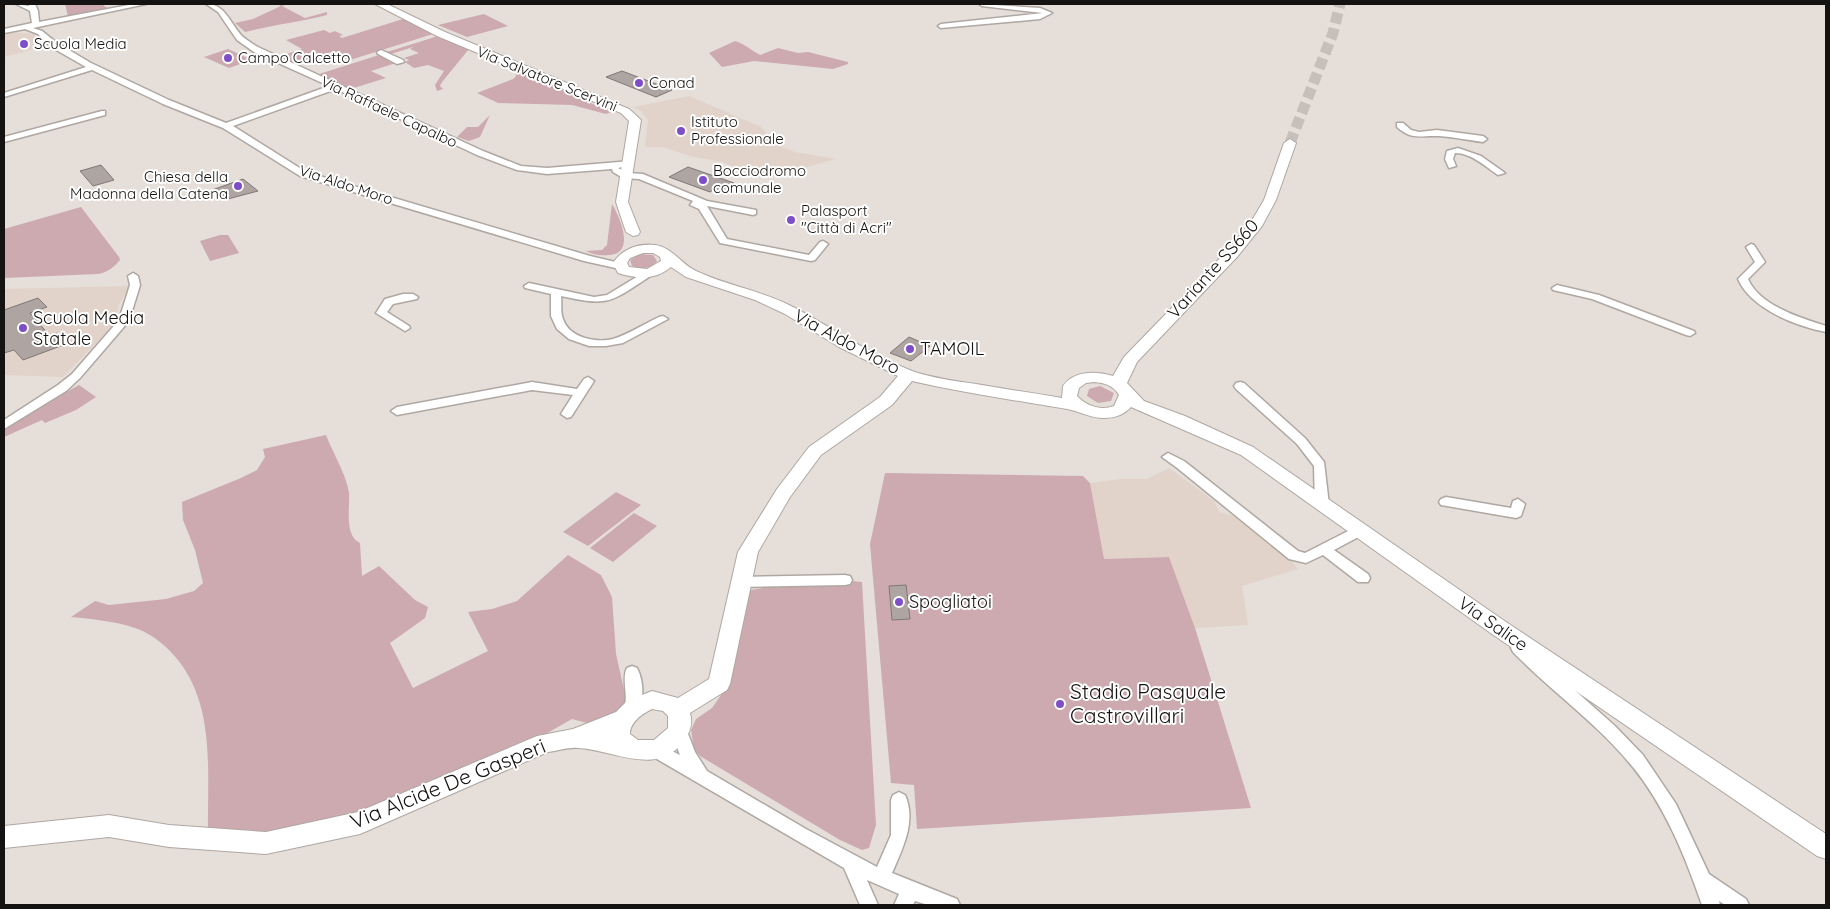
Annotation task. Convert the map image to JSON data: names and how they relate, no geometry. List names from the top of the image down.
{
  "streets": {
    "main road": [
      "Via Salvatore Scervini",
      "Via Aldo Moro",
      "Variante SS660",
      "Via Salice",
      "Via Alcide De Gasperi"
    ],
    "street": ["Via Raffaele Capalbo"]
  },
  "crossings": [
    ["Via Salvatore Scervini", "Via Raffaele Capalbo"],
    ["Via Salvatore Scervini", "Via Aldo Moro"],
    ["Via Aldo Moro", "Variante SS660"],
    ["Via Aldo Moro", "Via Salice"]
  ],
  "places": [
    "Scuola Media",
    "Campo Calcetto",
    "Conad",
    "Istituto Professionale",
    "Bocciodromo comunale",
    "Chiesa della Madonna della Catena",
    "Palasport \"Città di Acri\"",
    "Scuola Media Statale",
    "TAMOIL",
    "Spogliatoi",
    "Stadio Pasquale Castrovillari"
  ]
}
